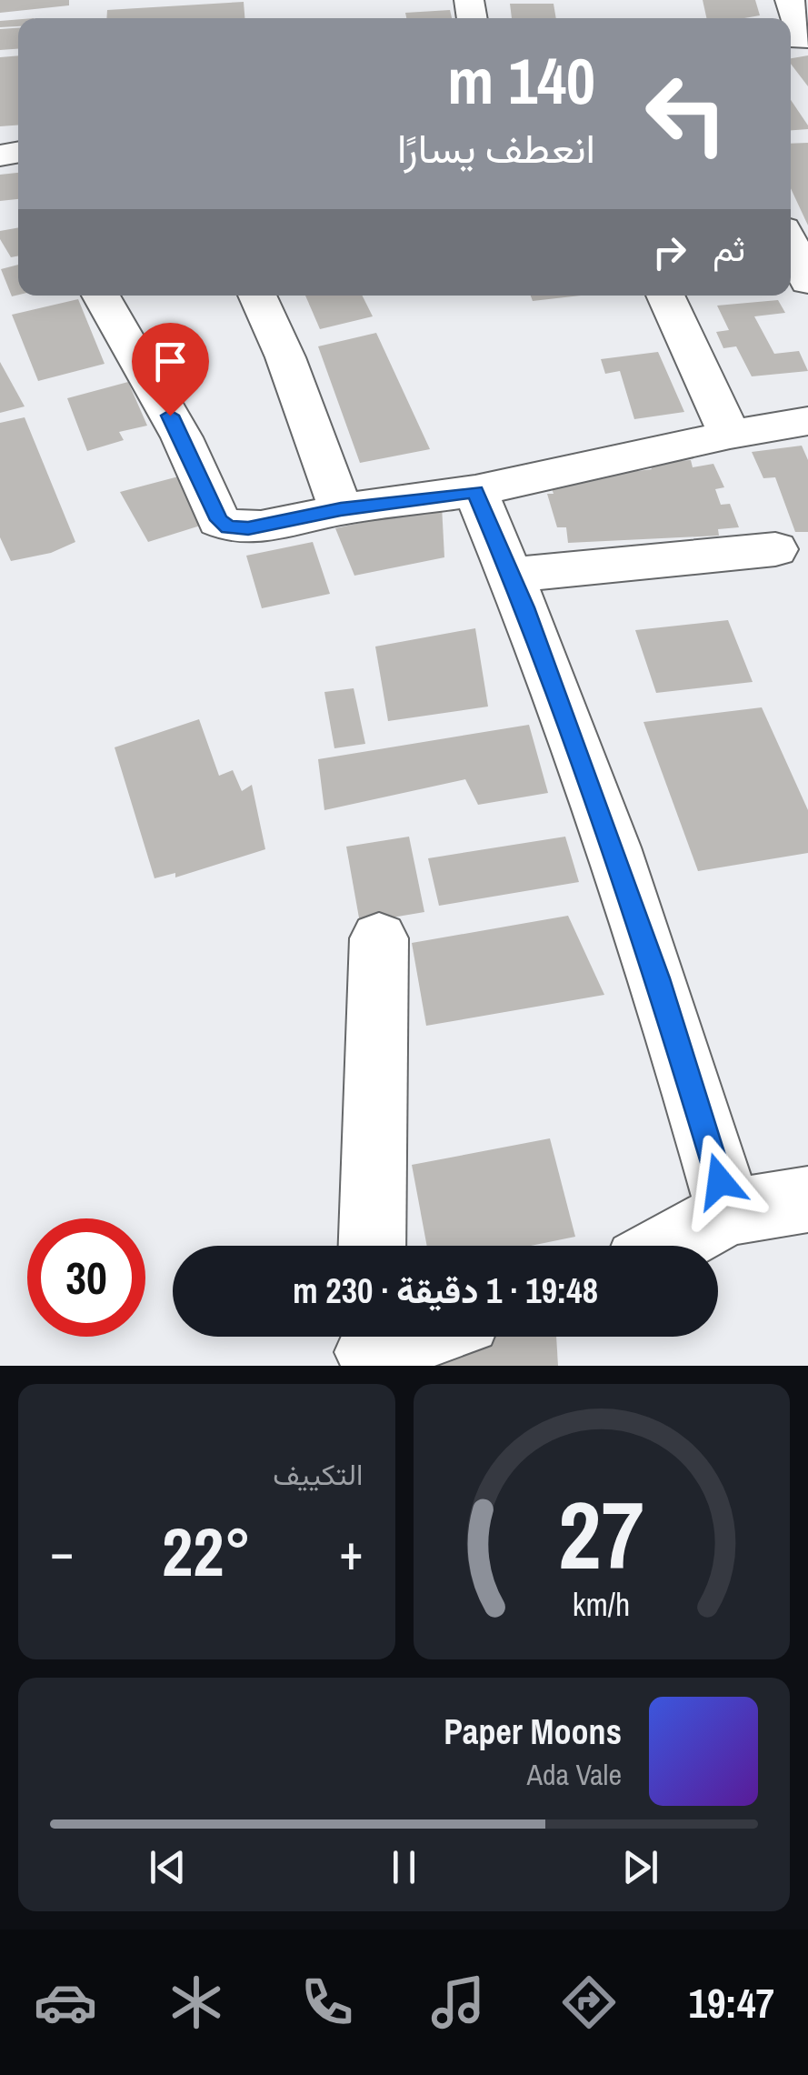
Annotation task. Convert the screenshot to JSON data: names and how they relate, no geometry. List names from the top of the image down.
{
  "page": {
    "turn": ["140 m", "انعطف يسارًا"],
    "then": "ثم",
    "limit": "30",
    "trip": "19:48 · 1 دقيقة · 230 m",
    "tile": "التكييف",
    "heat": ["−", "22°", "+"],
    "song": ["Paper Moons", "Ada Vale"],
    "tabs": "19:47",
    "gauge": ["27", "km/h"]
  }
}
